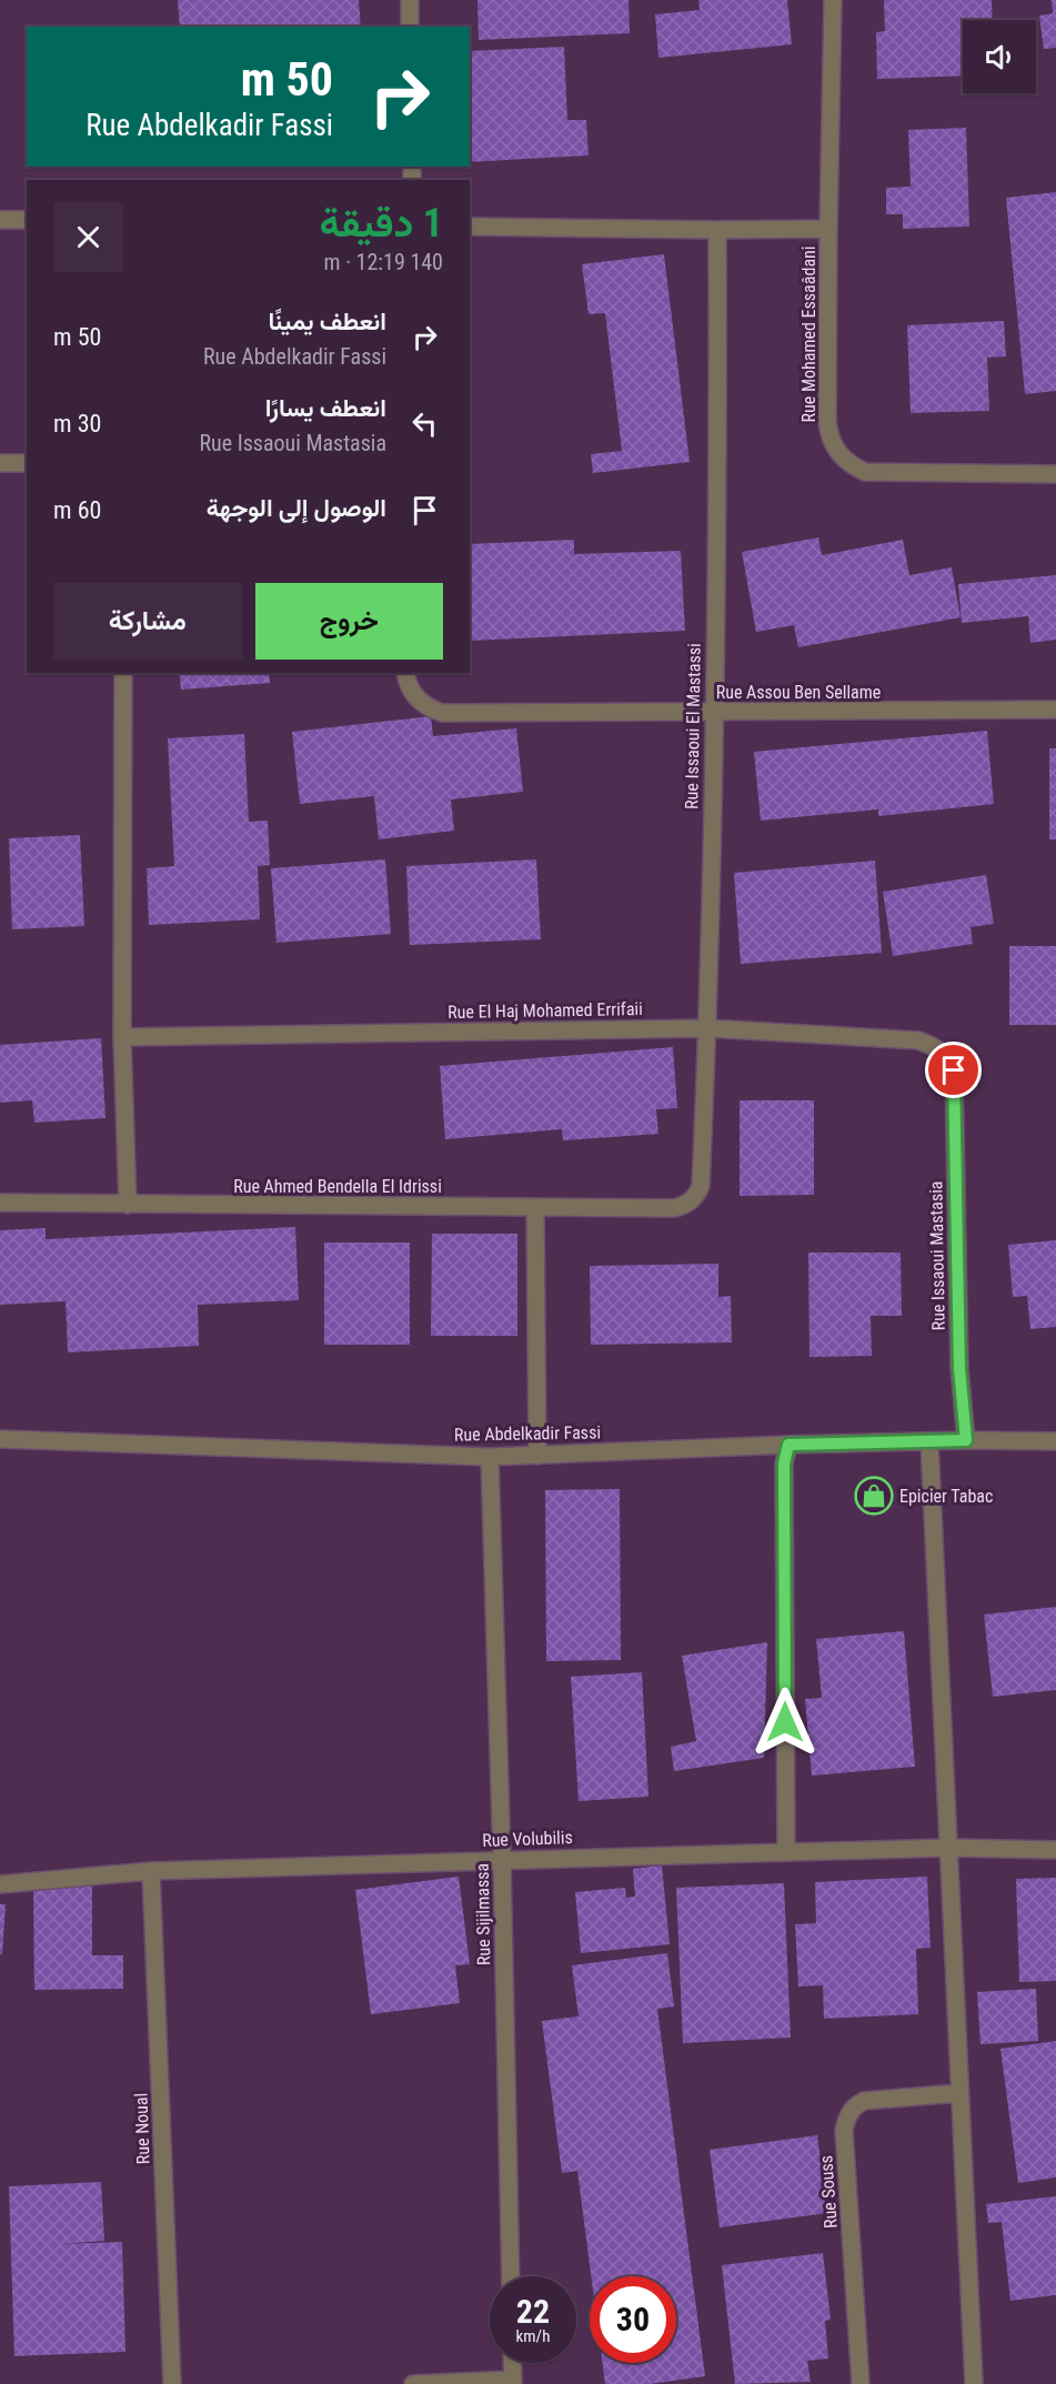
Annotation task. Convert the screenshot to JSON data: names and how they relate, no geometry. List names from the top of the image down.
{
  "streets": {
    "street": [
      "Rue Mohamed Essaâdani",
      "Rue Assou Ben Sellame",
      "Rue Issaoui El Mastassi",
      "Rue El Haj Mohamed Errifaii",
      "Rue Ahmed Bendella El Idrissi",
      "Rue Issaoui Mastasia",
      "Rue Abdelkadir Fassi",
      "Rue Volubilis",
      "Rue Sijilmassa",
      "Rue Noual",
      "Rue Souss"
    ]
  },
  "crossings": [
    ["Rue Assou Ben Sellame", "Rue Issaoui El Mastassi"],
    ["Rue Issaoui El Mastassi", "Rue El Haj Mohamed Errifaii"],
    ["Rue Issaoui El Mastassi", "Rue Ahmed Bendella El Idrissi"],
    ["Rue El Haj Mohamed Errifaii", "Rue Issaoui Mastasia"],
    ["Rue Issaoui Mastasia", "Rue Abdelkadir Fassi"],
    ["Rue Abdelkadir Fassi", "Rue Sijilmassa"],
    ["Rue Volubilis", "Rue Sijilmassa"],
    ["Rue Volubilis", "Rue Noual"]
  ],
  "places": {
    "shop": ["Epicier Tabac"]
  },
  "page": {
    "turn": ["50 m", "Rue Abdelkadir Fassi"],
    "heading": ["1 دقيقة", "140 m · 12:19"],
    "list": [
      {
        "name": "انعطف يمينًا",
        "note": "Rue Abdelkadir Fassi",
        "value": "50 m"
      },
      {
        "name": "انعطف يسارًا",
        "note": "Rue Issaoui Mastasia",
        "value": "30 m"
      },
      {
        "name": "الوصول إلى الوجهة",
        "value": "60 m"
      }
    ],
    "buttons": ["خروج", "مشاركة"],
    "speed": "22 km/h",
    "limit": "30"
  }
}
